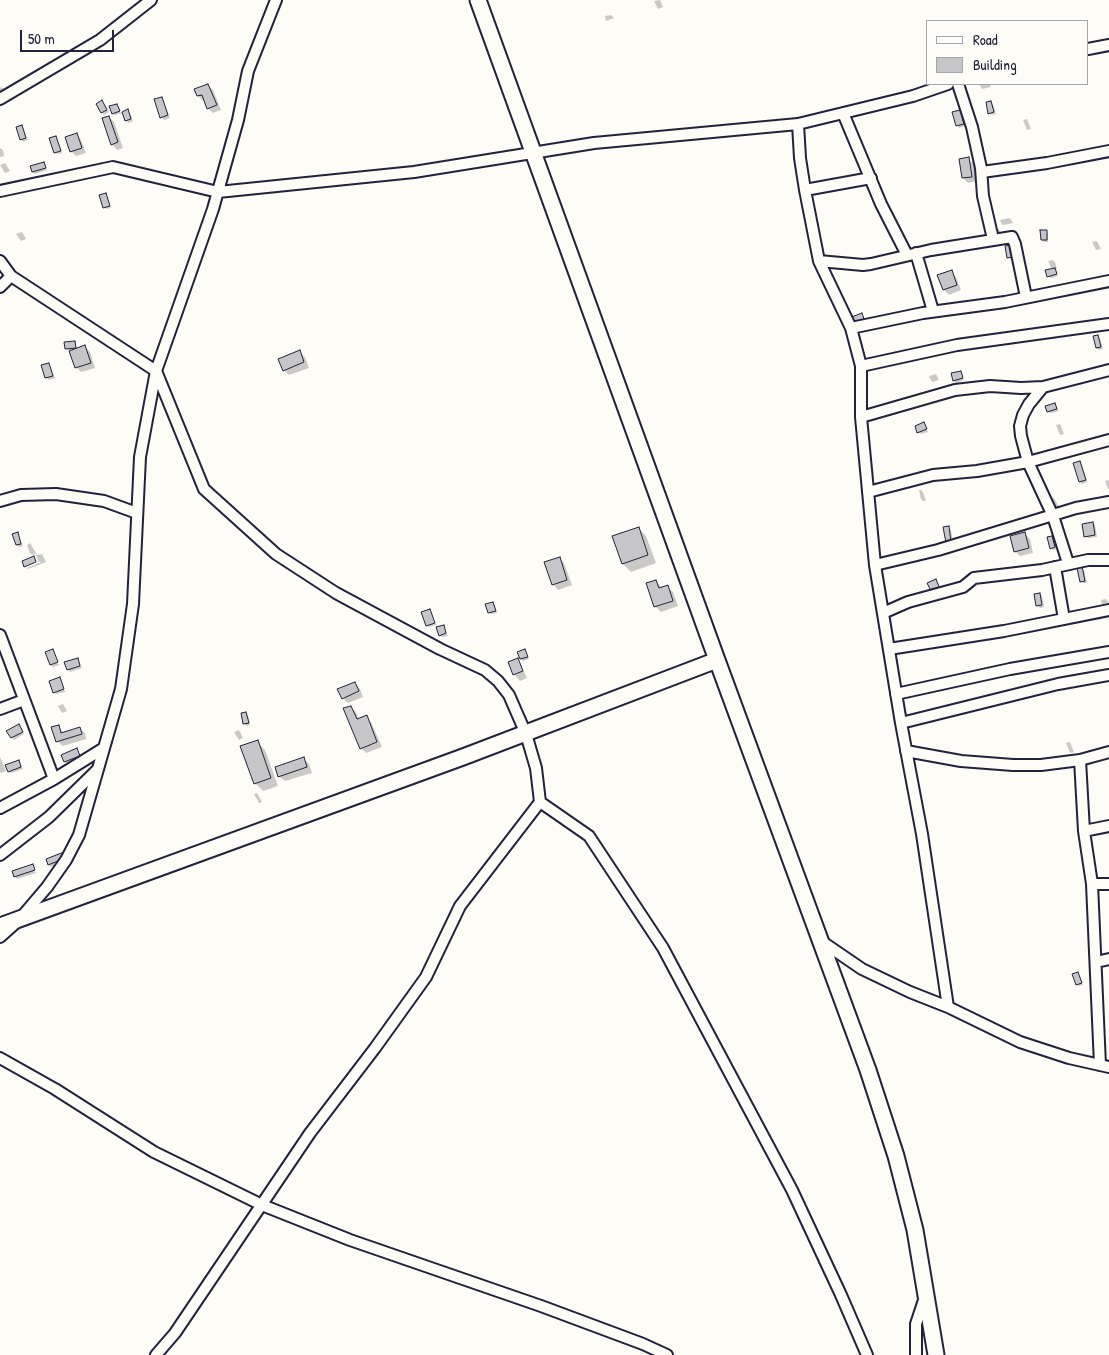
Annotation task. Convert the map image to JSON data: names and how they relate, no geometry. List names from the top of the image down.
{
  "legend": ["Road", "Building"],
  "scale_bar": "50 m"
}
